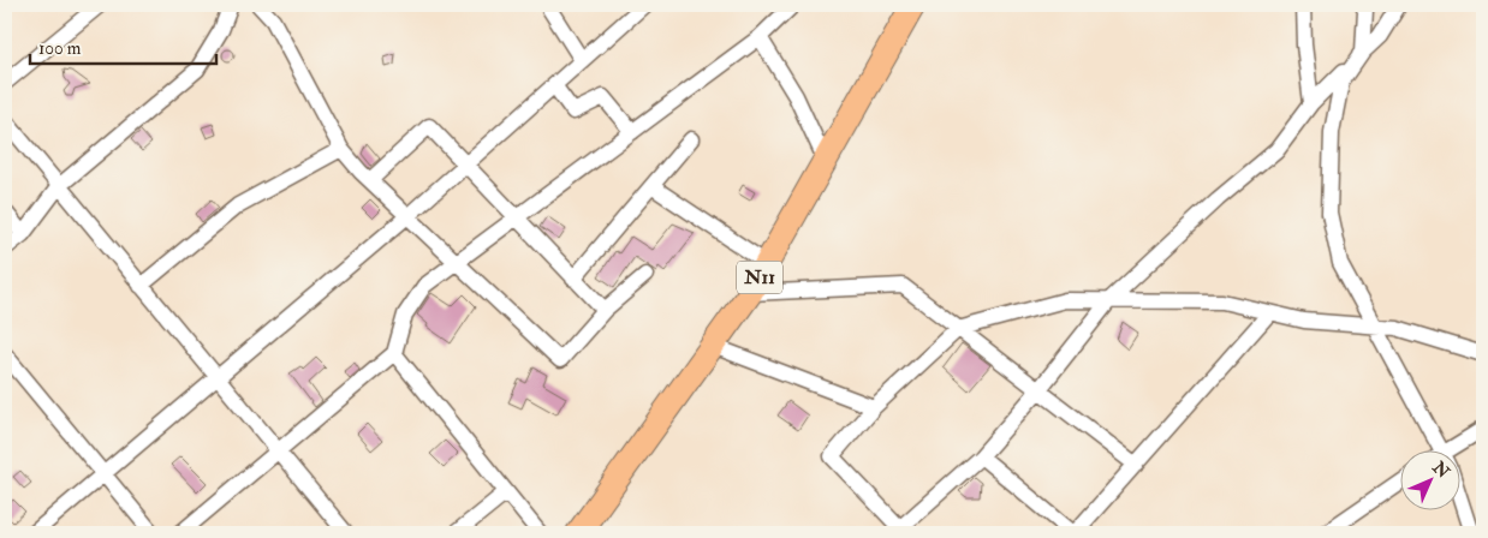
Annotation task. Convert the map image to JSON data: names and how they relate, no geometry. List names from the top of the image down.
{
  "streets": {
    "main road": ["N11"]
  },
  "scale_bar": "100 m",
  "north": "top right"
}
